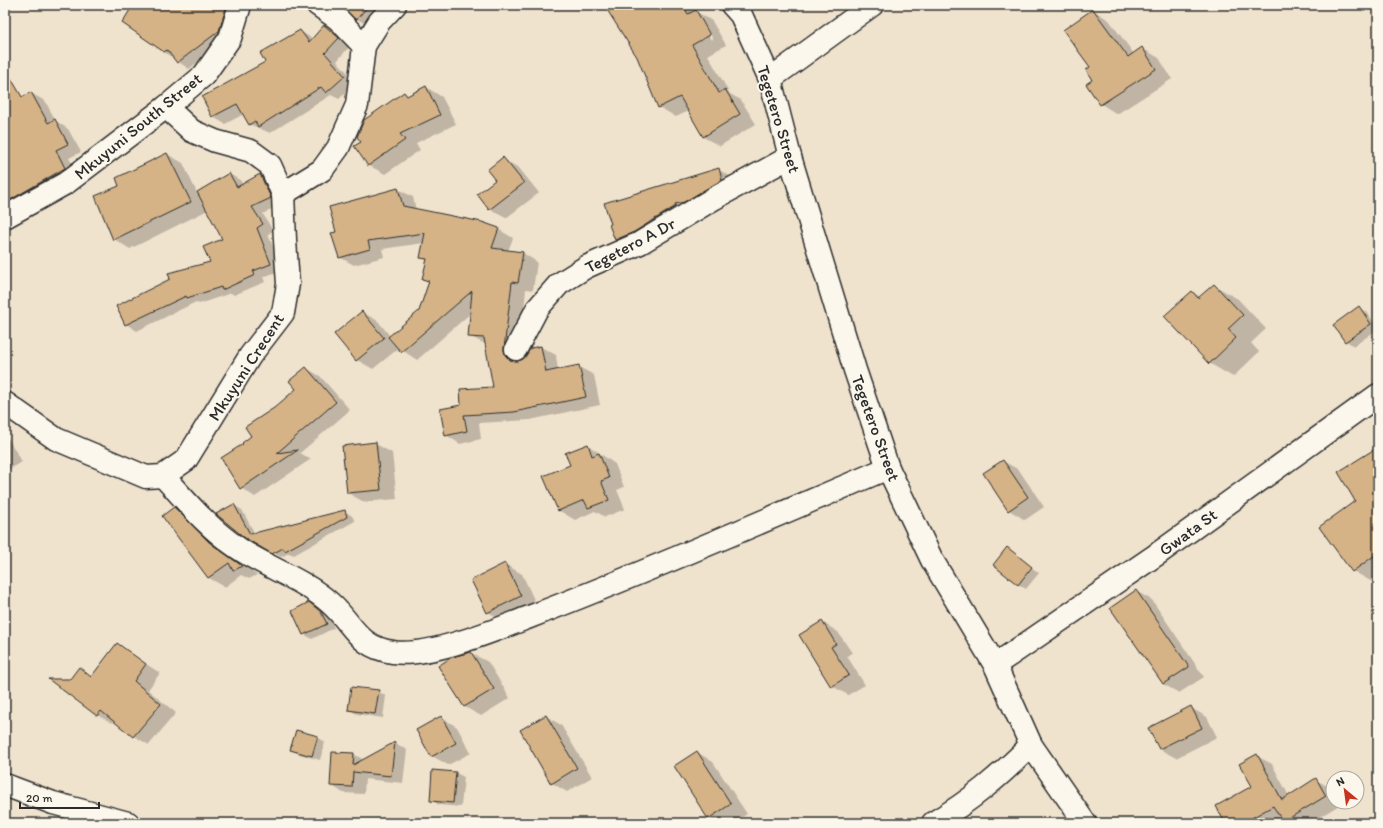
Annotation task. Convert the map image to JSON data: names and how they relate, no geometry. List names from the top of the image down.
{
  "streets": {
    "street": [
      "Tegetero Street",
      "Mkuyuni South Street",
      "Tegetero A Dr",
      "Mkuyuni Crecent",
      "Gwata St"
    ]
  },
  "crossings": [
    ["Tegetero Street", "Tegetero A Dr"],
    ["Tegetero Street", "Gwata St"],
    ["Mkuyuni South Street", "Mkuyuni Crecent"]
  ],
  "scale_bar": "20 m",
  "north": "top left"
}
